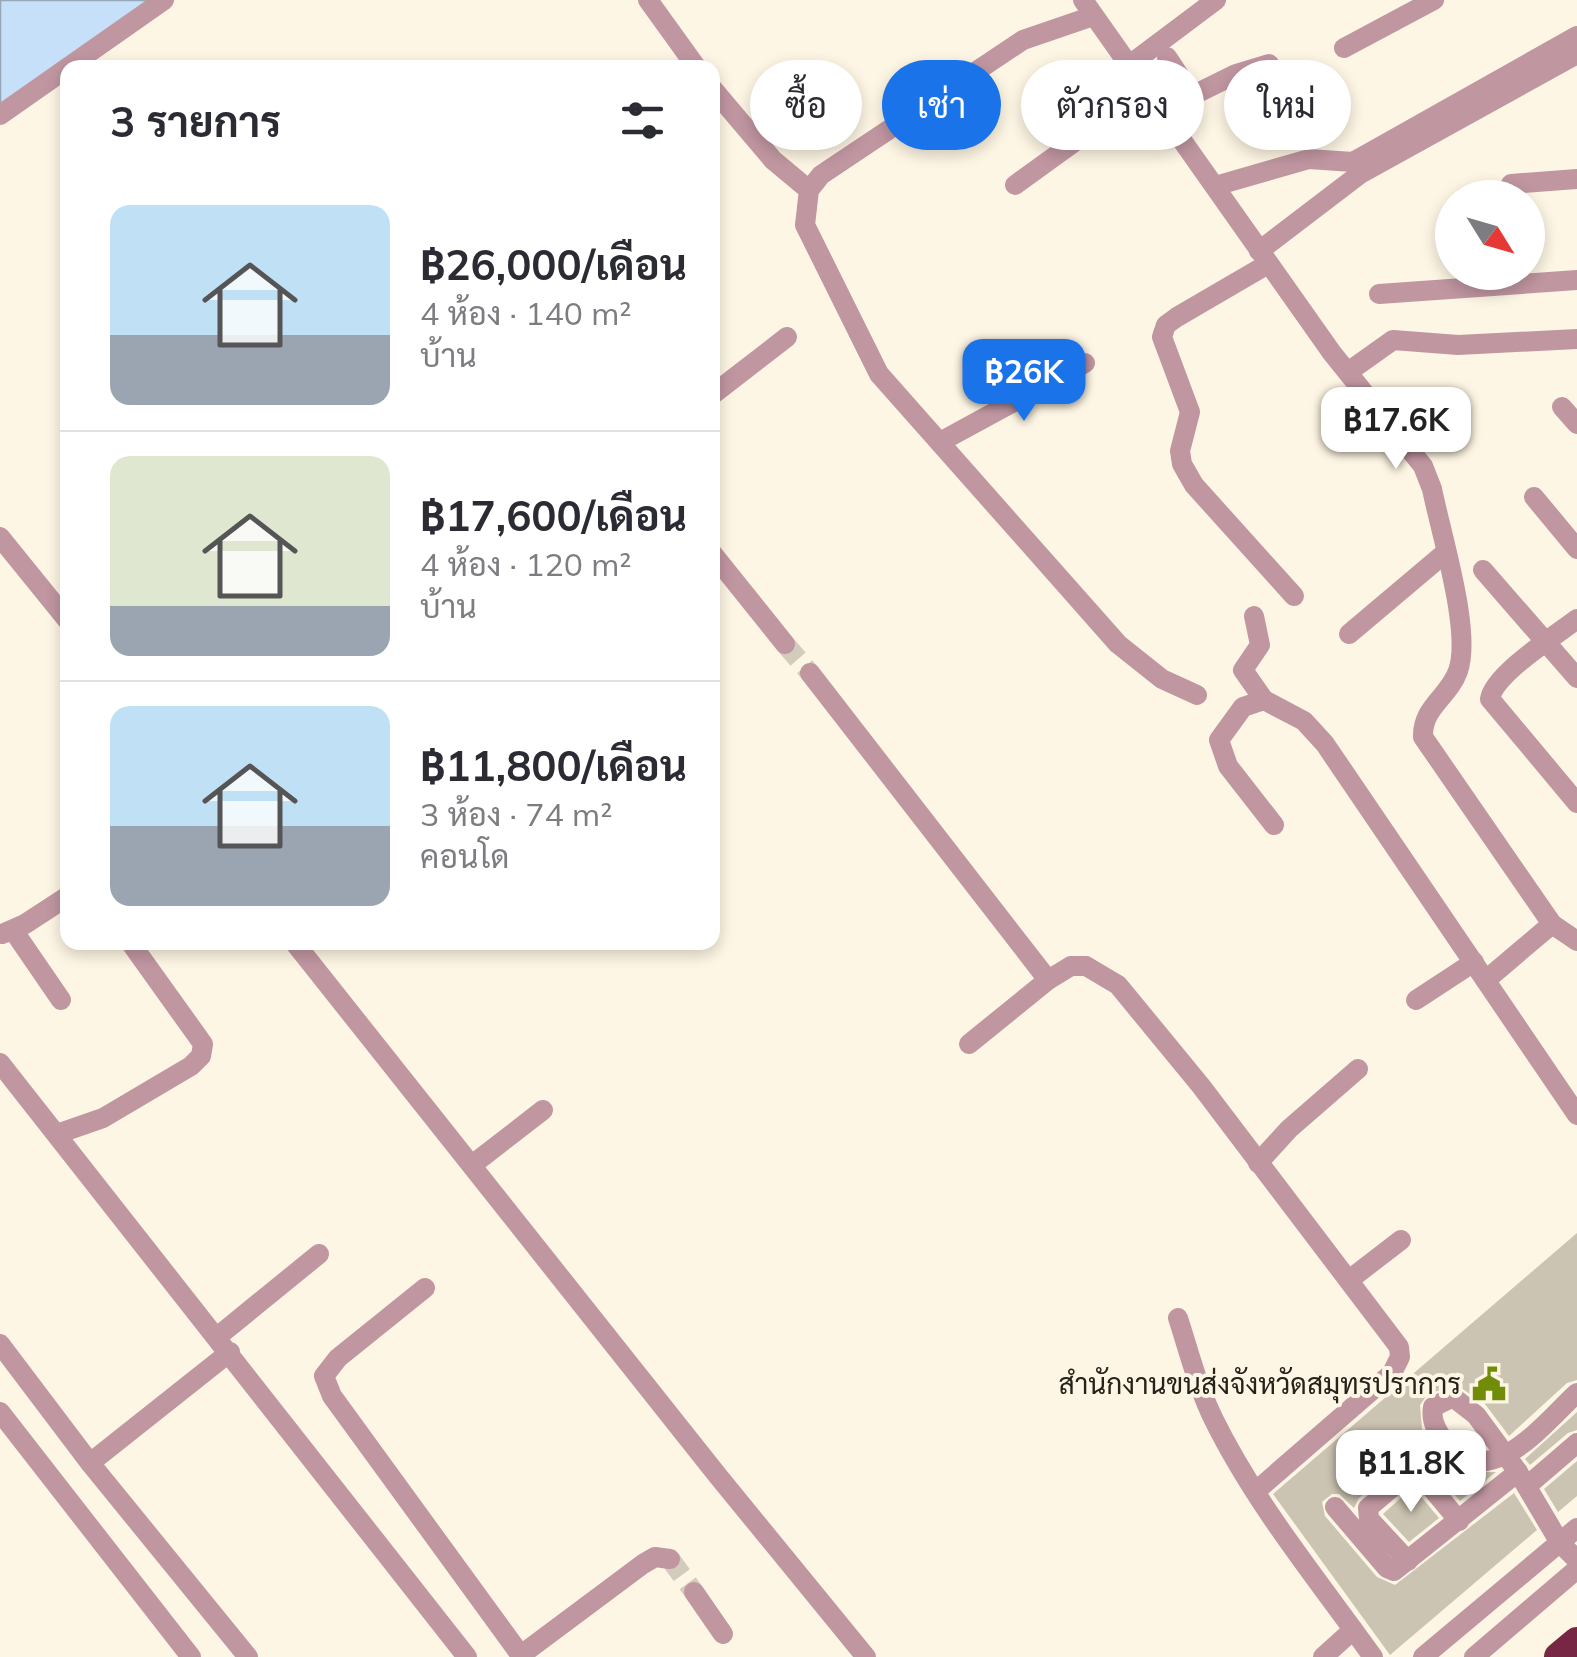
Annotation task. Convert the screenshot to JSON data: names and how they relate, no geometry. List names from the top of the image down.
{
  "places": {
    "public building": ["สำนักงานขนส่งจังหวัดสมุทรปราการ"]
  },
  "north": "bottom right",
  "page": {
    "chip": [
      "ซื้อ",
      "เช่า",
      "ตัวกรอง",
      "ใหม่"
    ],
    "heading": "3 รายการ",
    "list": [
      {
        "name": "฿26,000/เดือน",
        "note": "4 ห้อง · 140 m² · บ้าน"
      },
      {
        "name": "฿17,600/เดือน",
        "note": "4 ห้อง · 120 m² · บ้าน"
      },
      {
        "name": "฿11,800/เดือน",
        "note": "3 ห้อง · 74 m² · คอนโด"
      }
    ],
    "price": ["฿26K", "฿17.6K", "฿11.8K"]
  }
}
